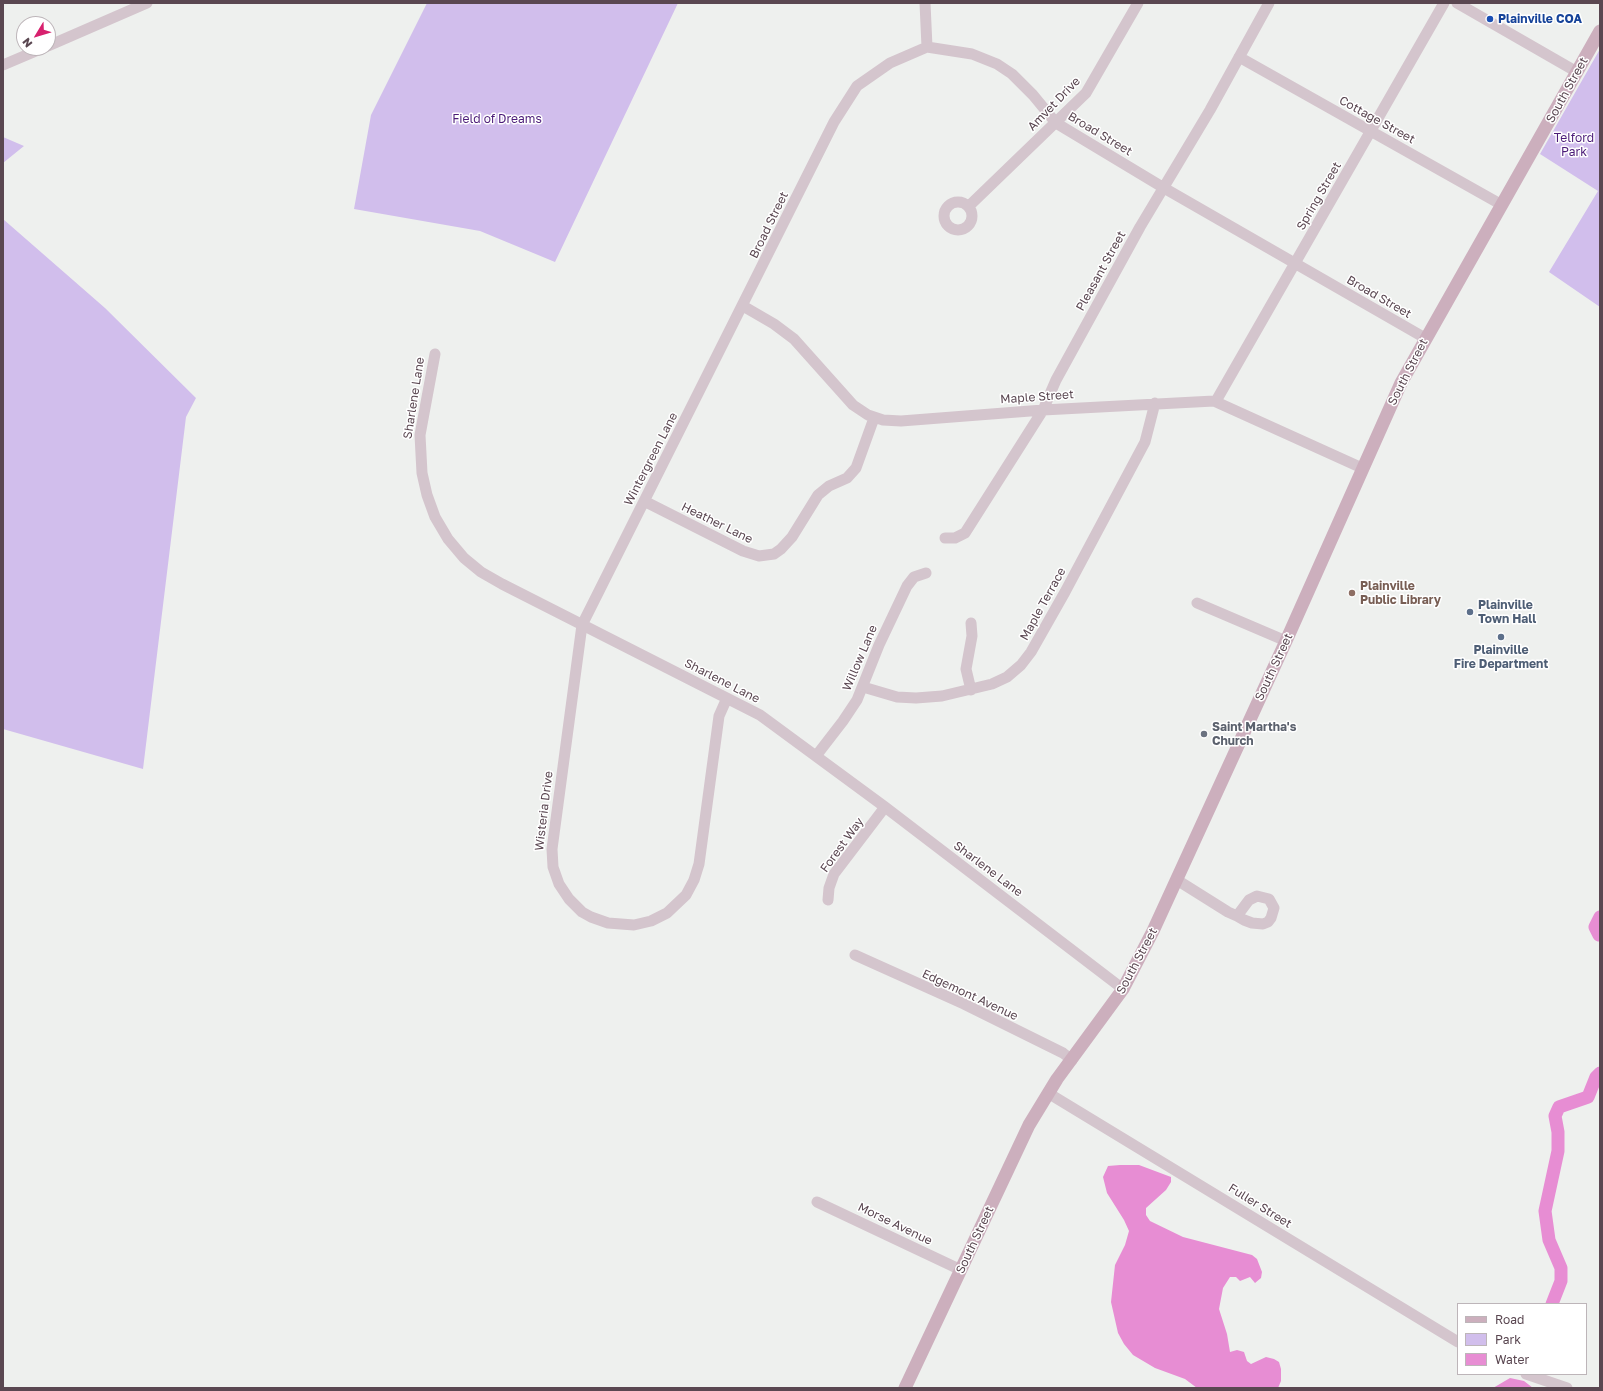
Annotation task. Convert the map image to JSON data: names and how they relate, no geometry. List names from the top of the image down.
{
  "streets": {
    "main road": ["South Street"],
    "street": [
      "Amvet Drive",
      "Cottage Street",
      "Broad Street",
      "Spring Street",
      "Pleasant Street",
      "Maple Street",
      "Sharlene Lane",
      "Wintergreen Lane",
      "Heather Lane",
      "Maple Terrace",
      "Willow Lane",
      "Wisteria Drive",
      "Forest Way",
      "Edgemont Avenue",
      "Fuller Street",
      "Morse Avenue"
    ]
  },
  "crossings": [
    ["South Street", "Cottage Street"],
    ["South Street", "Broad Street"],
    ["South Street", "Maple Street"],
    ["South Street", "Sharlene Lane"],
    ["South Street", "Edgemont Avenue"],
    ["South Street", "Fuller Street"],
    ["South Street", "Morse Avenue"],
    ["Amvet Drive", "Broad Street"],
    ["Cottage Street", "Spring Street"],
    ["Cottage Street", "Pleasant Street"],
    ["Broad Street", "Spring Street"],
    ["Broad Street", "Pleasant Street"],
    ["Broad Street", "Maple Street"],
    ["Broad Street", "Wintergreen Lane"],
    ["Spring Street", "Maple Street"],
    ["Pleasant Street", "Maple Street"],
    ["Maple Street", "Wintergreen Lane"],
    ["Maple Street", "Heather Lane"],
    ["Maple Street", "Maple Terrace"],
    ["Sharlene Lane", "Wintergreen Lane"],
    ["Sharlene Lane", "Willow Lane"],
    ["Sharlene Lane", "Wisteria Drive"],
    ["Sharlene Lane", "Forest Way"],
    ["Wintergreen Lane", "Heather Lane"],
    ["Wintergreen Lane", "Wisteria Drive"],
    ["Maple Terrace", "Willow Lane"]
  ],
  "parks": ["Field of Dreams", "Telford Park"],
  "places": [
    "Plainville COA",
    "Plainville Public Library",
    "Plainville Town Hall",
    "Plainville Fire Department",
    "Saint Martha's Church"
  ],
  "legend": ["Road", "Park", "Water"],
  "north": "bottom left"
}
